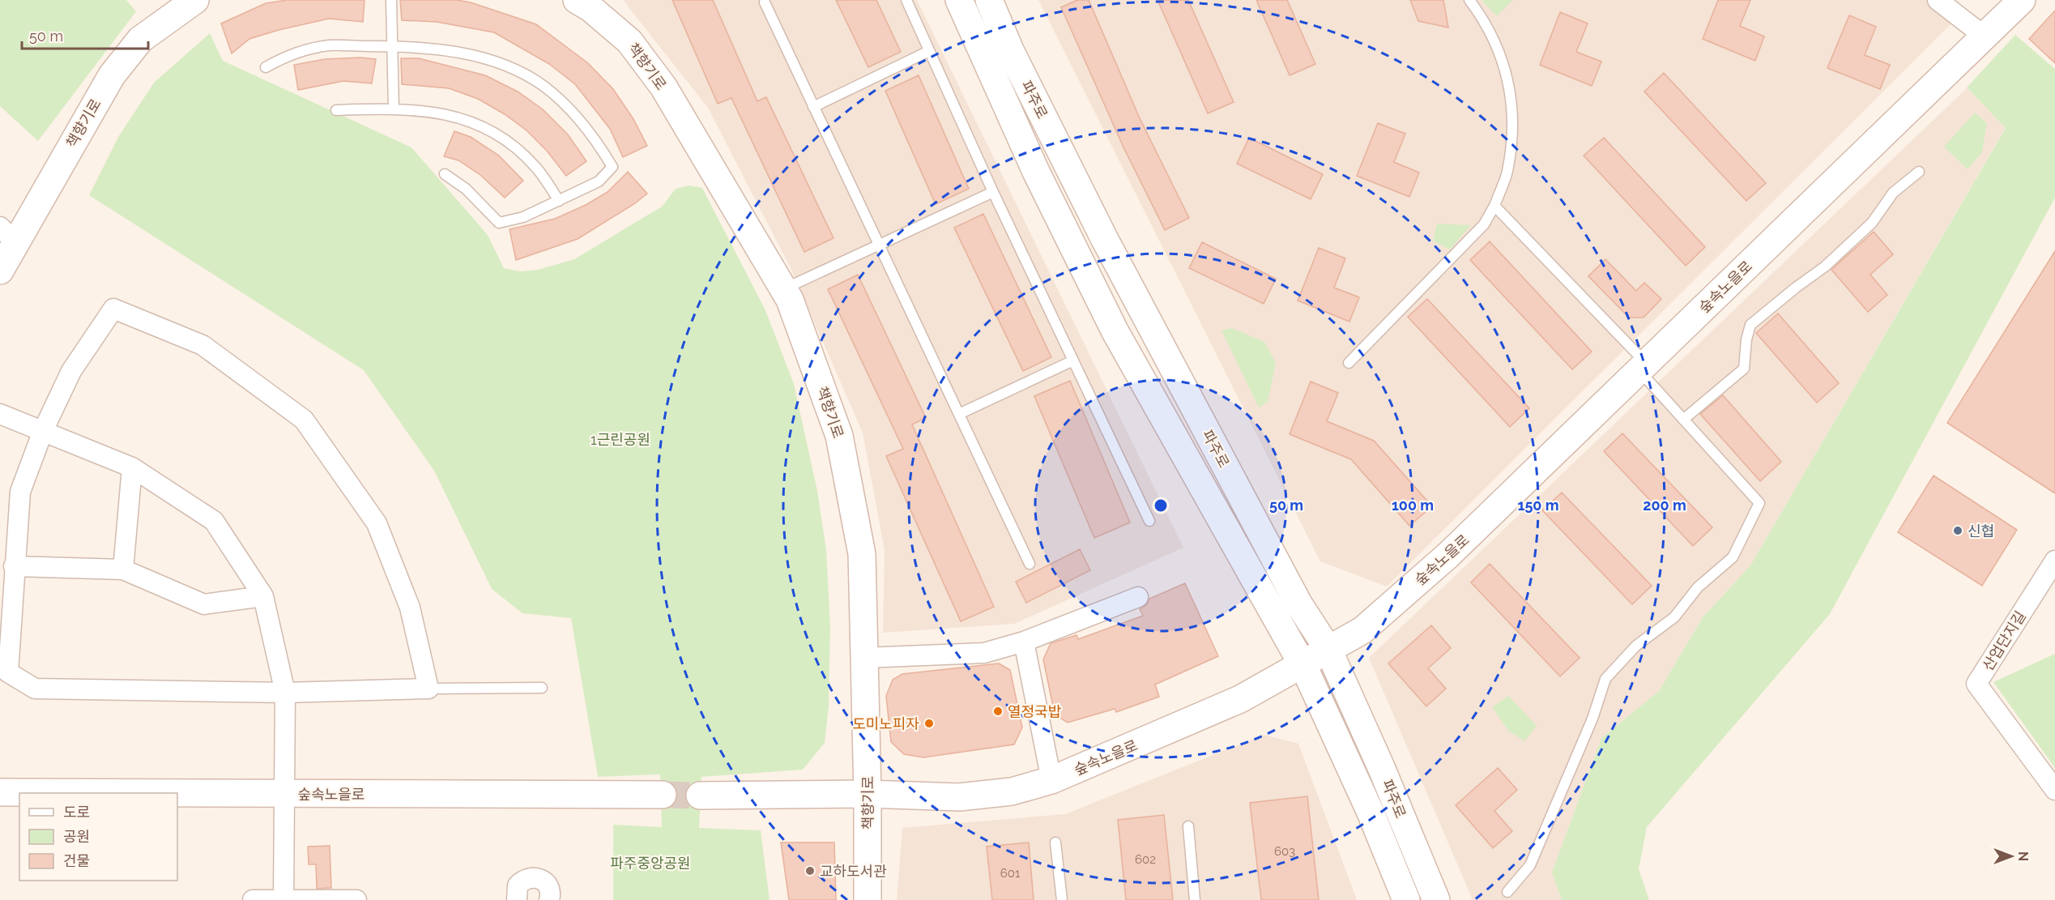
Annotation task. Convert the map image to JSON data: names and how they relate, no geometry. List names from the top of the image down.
{
  "streets": {
    "street": [
      "책향기로",
      "파주로",
      "숲속노을로",
      "산업단지길"
    ]
  },
  "crossings": [
    ["책향기로", "숲속노을로"],
    ["파주로", "숲속노을로"]
  ],
  "parks": ["1근린공원", "파주중앙공원"],
  "places": [
    "신협",
    "열정국밥",
    "도미노피자",
    "교하도서관"
  ],
  "house_numbers": ["603", "602", "601"],
  "legend": ["도로", "공원", "건물"],
  "scale_bar": "50 m",
  "north": "right",
  "rings": [
    "50 m",
    "100 m",
    "150 m",
    "200 m"
  ]
}
